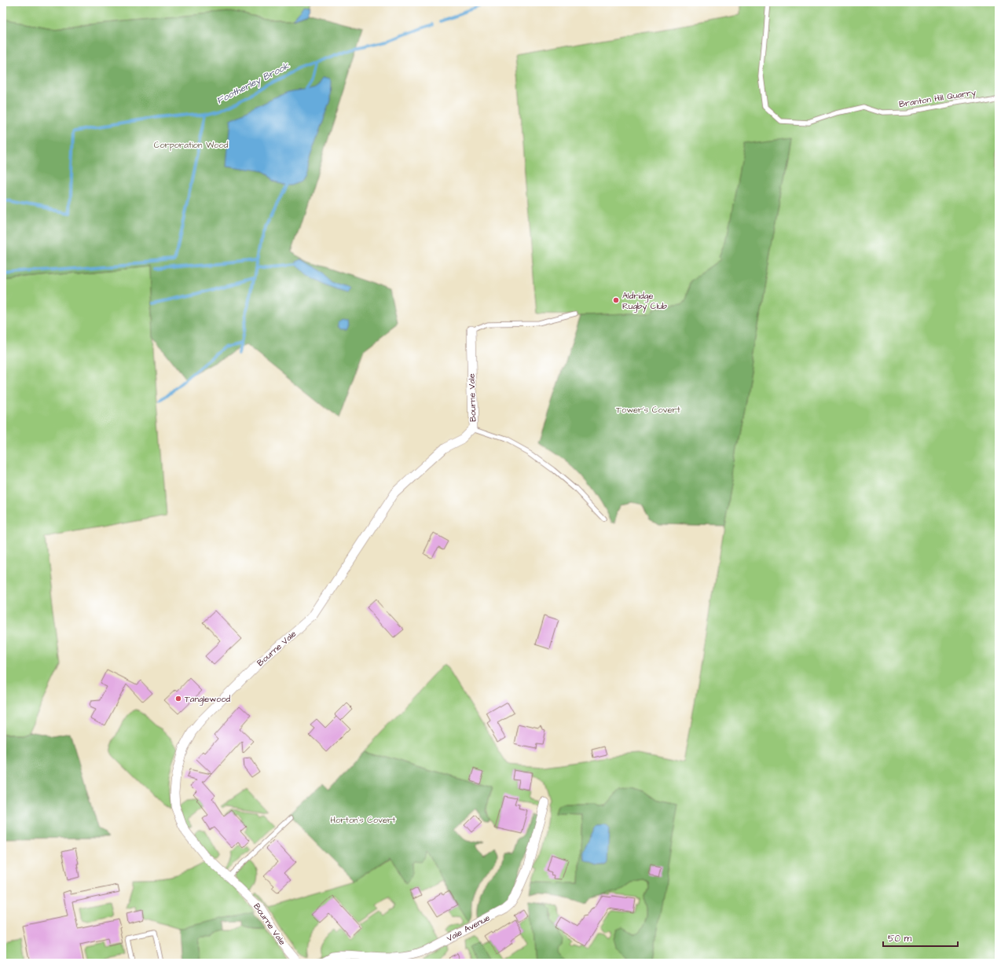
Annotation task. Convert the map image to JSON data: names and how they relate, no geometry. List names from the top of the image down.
{
  "streets": {
    "street": ["Bourne Vale", "Vale Avenue"],
    "lane": ["Branton Hill Quarry"]
  },
  "water": ["Footherley Brook"],
  "parks": ["Corporation Wood", "Tower's Covert", "Horton's Covert"],
  "places": ["Aldridge Rugby Club", "Tanglewood"],
  "scale_bar": "50 m"
}
